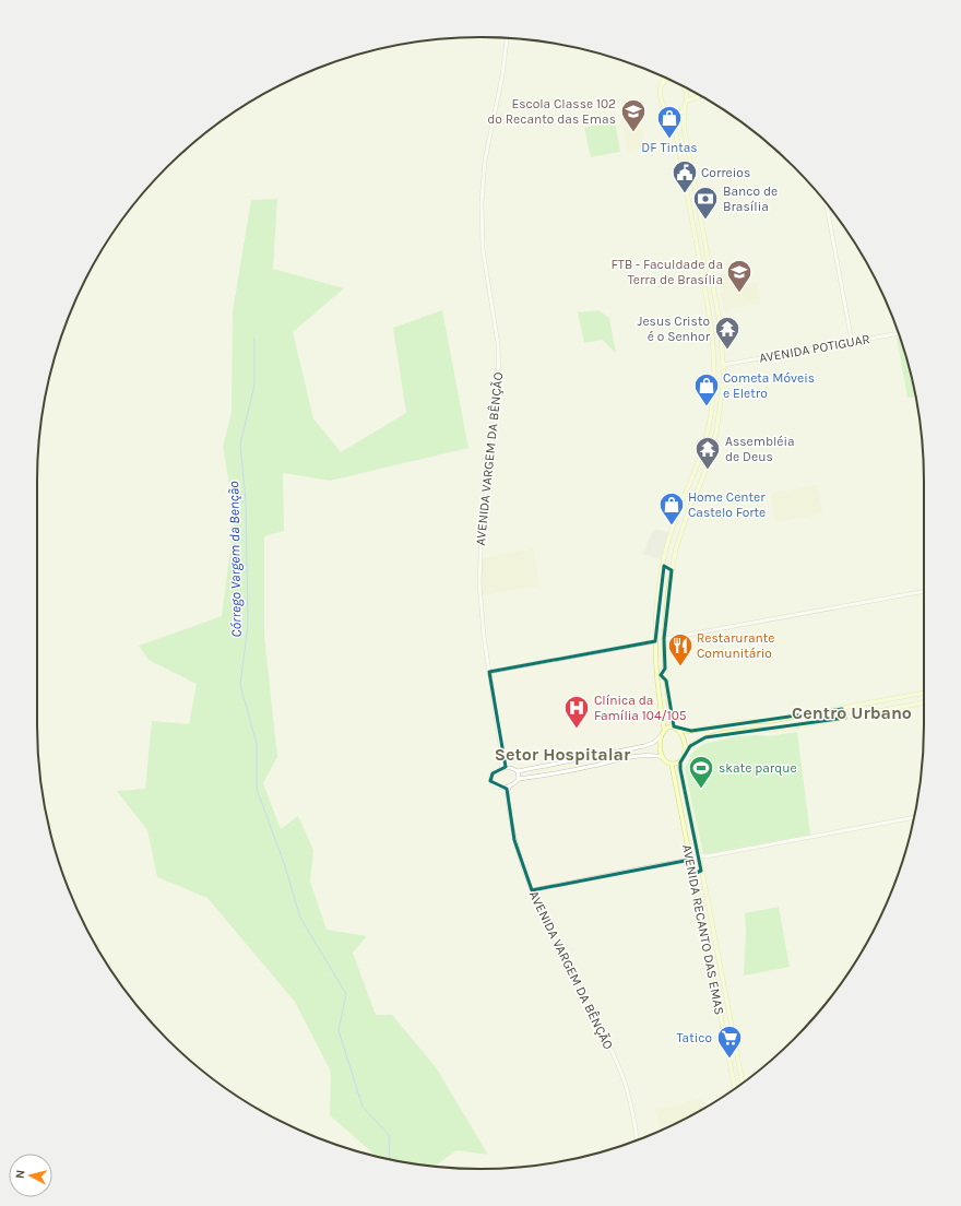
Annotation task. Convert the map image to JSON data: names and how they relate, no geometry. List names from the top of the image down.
{
  "streets": {
    "main road": ["AVENIDA RECANTO DAS EMAS"],
    "street": ["AVENIDA POTIGUAR", "AVENIDA VARGEM DA BÊNÇÃO"]
  },
  "districts": ["Centro Urbano", "Setor Hospitalar"],
  "water": ["Córrego Vargem da Benção"],
  "places": {
    "school or university": ["Escola Classe 102 do Recanto das Emas", "FTB - Faculdade da Terra de Brasília"],
    "shop": ["DF Tintas", "Cometa Móveis e Eletro", "Home Center Castelo Forte"],
    "public building": ["Correios"],
    "bank": ["Banco de Brasília"],
    "temple": ["Jesus Cristo é o Senhor", "Assembléia de Deus"],
    "restaurant": ["Restarurante Comunitário"],
    "hospital": ["Clínica da Família 104/105"],
    "sports": ["skate parque"],
    "supermarket": ["Tatico"]
  },
  "north": "left"
}
